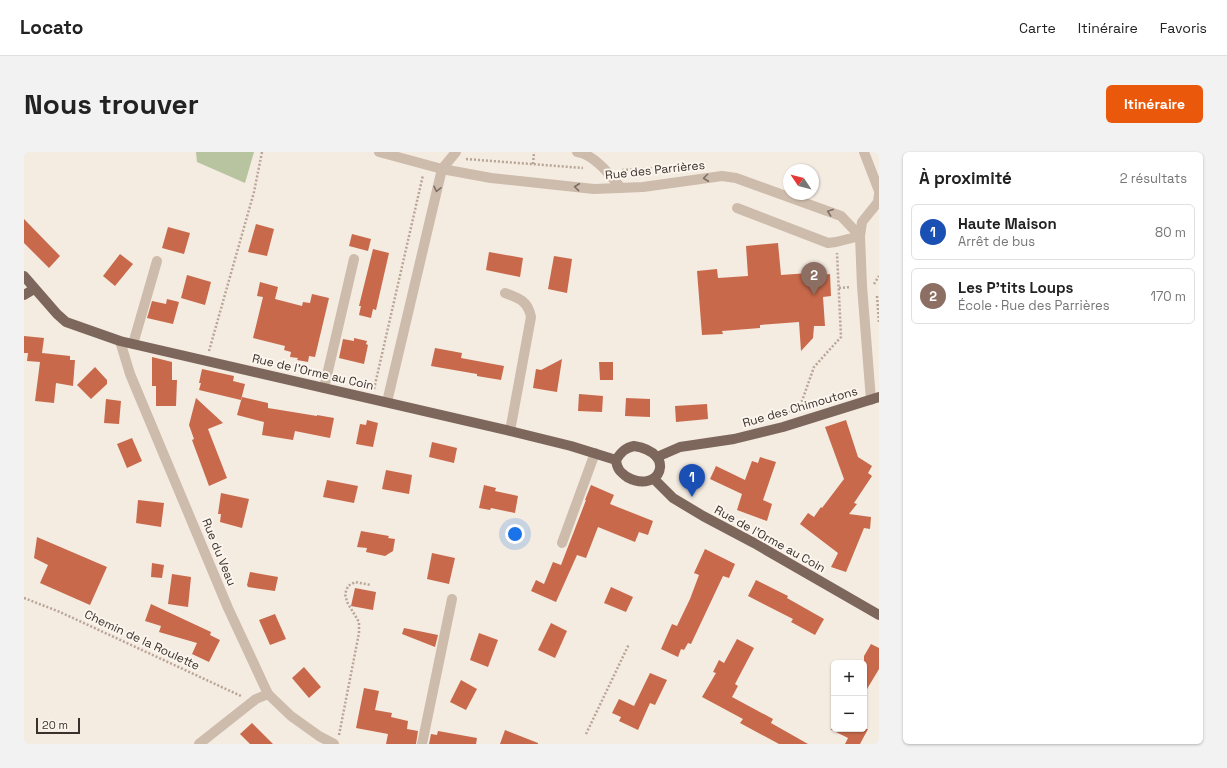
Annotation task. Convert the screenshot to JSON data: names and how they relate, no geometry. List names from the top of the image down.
{
  "streets": {
    "main road": ["Rue de l'Orme au Coin", "Rue des Chimoutons"],
    "street": ["Rue des Parrières", "Rue du Veau"],
    "path": ["Chemin de la Roulette"]
  },
  "crossings": [
    ["Rue de l'Orme au Coin", "Rue des Chimoutons"],
    ["Rue de l'Orme au Coin", "Rue du Veau"]
  ],
  "one_way": ["Rue des Parrières"],
  "scale_bar": "20 m",
  "north": "top left",
  "page": {
    "header": "Locato",
    "nav": ["Carte", "Itinéraire", "Favoris"],
    "buttons": "Itinéraire",
    "title": "Nous trouver",
    "heading": ["À proximité", "2 résultats"],
    "list": [
      {
        "mark": "1",
        "name": "Haute Maison",
        "note": "Arrêt de bus",
        "value": "80 m"
      },
      {
        "mark": "2",
        "name": "Les P'tits Loups",
        "note": "École · Rue des Parrières",
        "value": "170 m"
      }
    ],
    "pins": ["2", "1"],
    "map_buttons": ["+", "−"],
    "scale": "20 m"
  }
}
